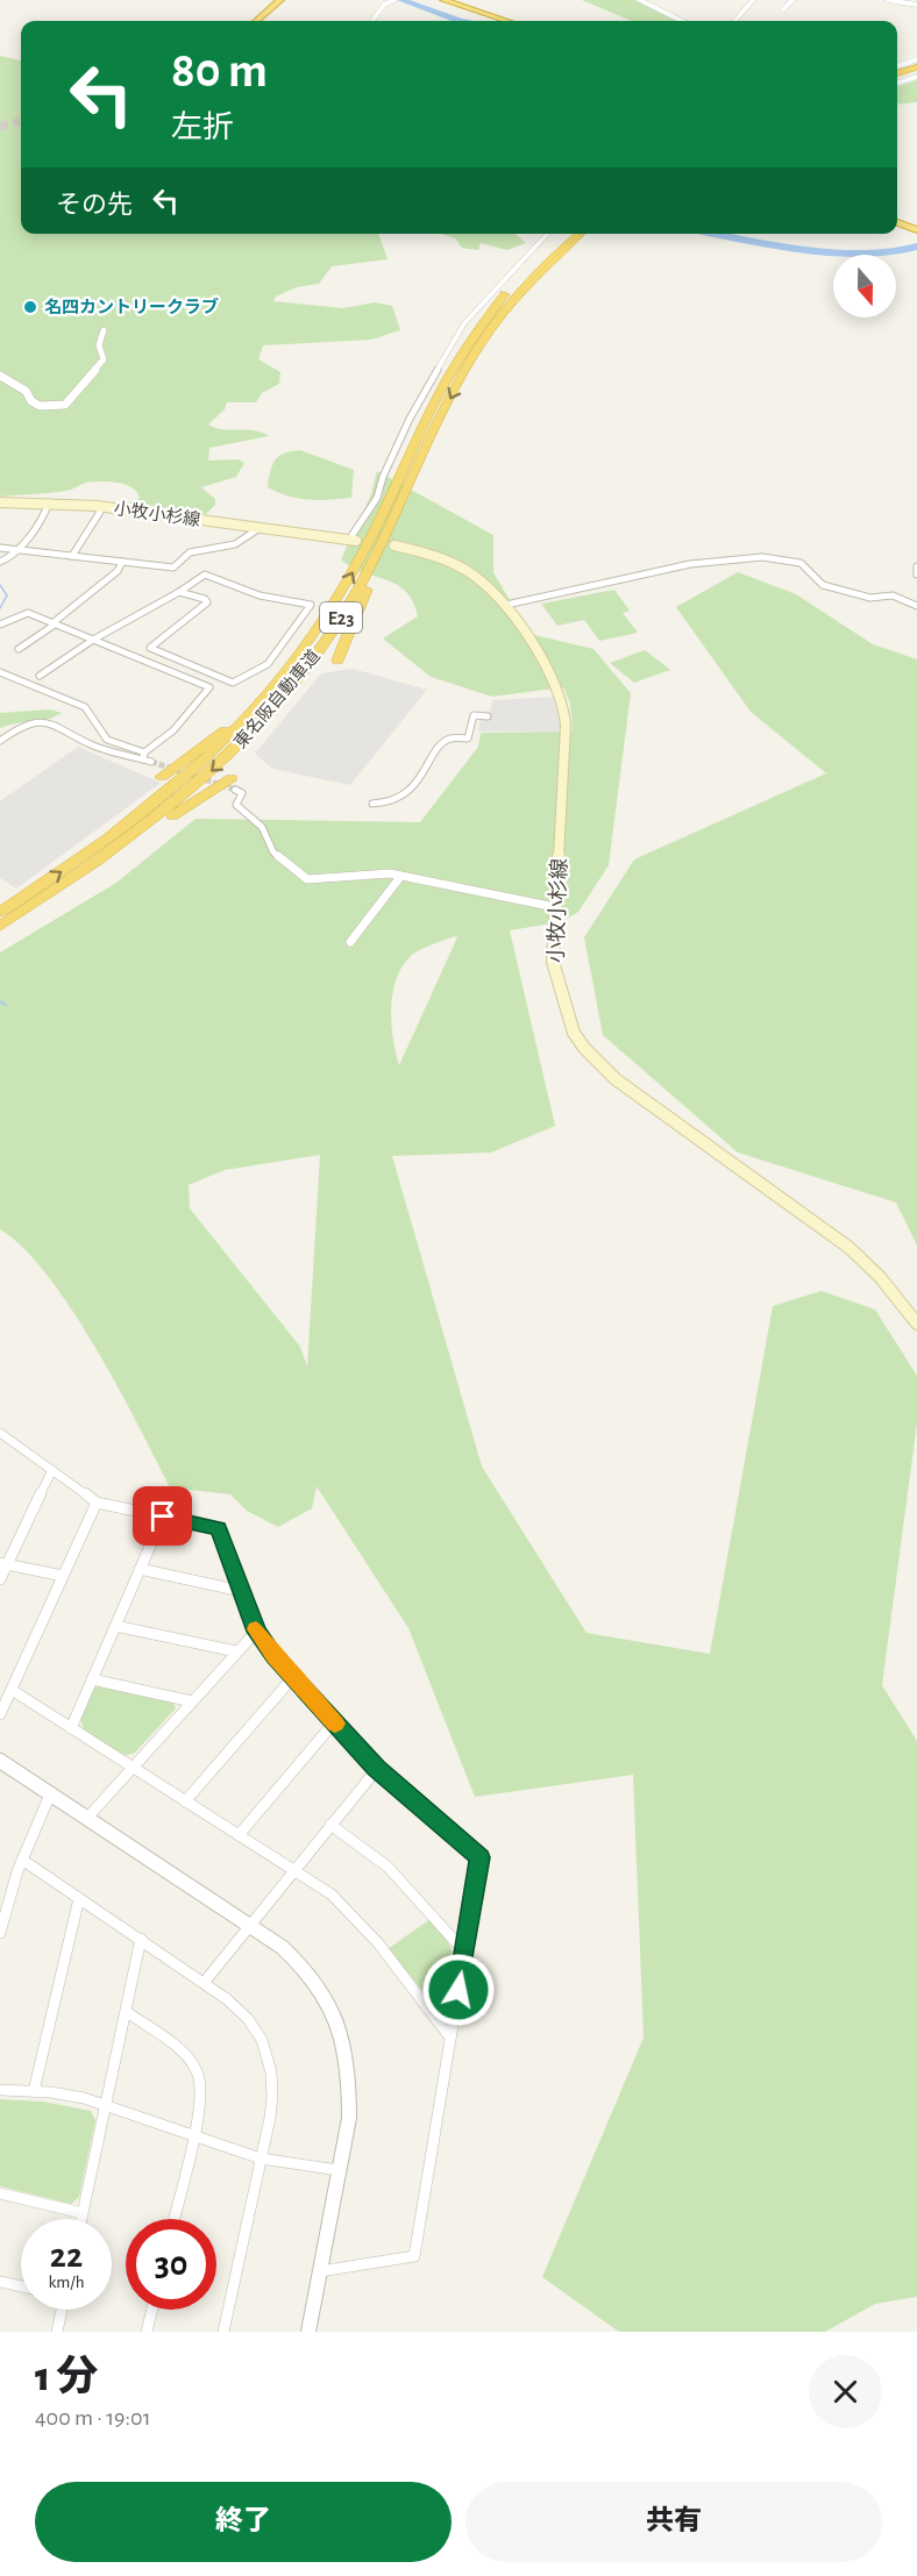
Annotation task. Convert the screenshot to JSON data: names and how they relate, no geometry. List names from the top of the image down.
{
  "streets": {
    "highway": ["E23", "東名阪自動車道"],
    "main road": ["小牧小杉線"]
  },
  "places": ["名四カントリークラブ"],
  "north": "bottom",
  "page": {
    "turn": ["80 m", "左折"],
    "then": "その先",
    "speed": "22 km/h",
    "limit": "30",
    "heading": ["1 分", "400 m · 19:01"],
    "buttons": ["終了", "共有"]
  }
}
